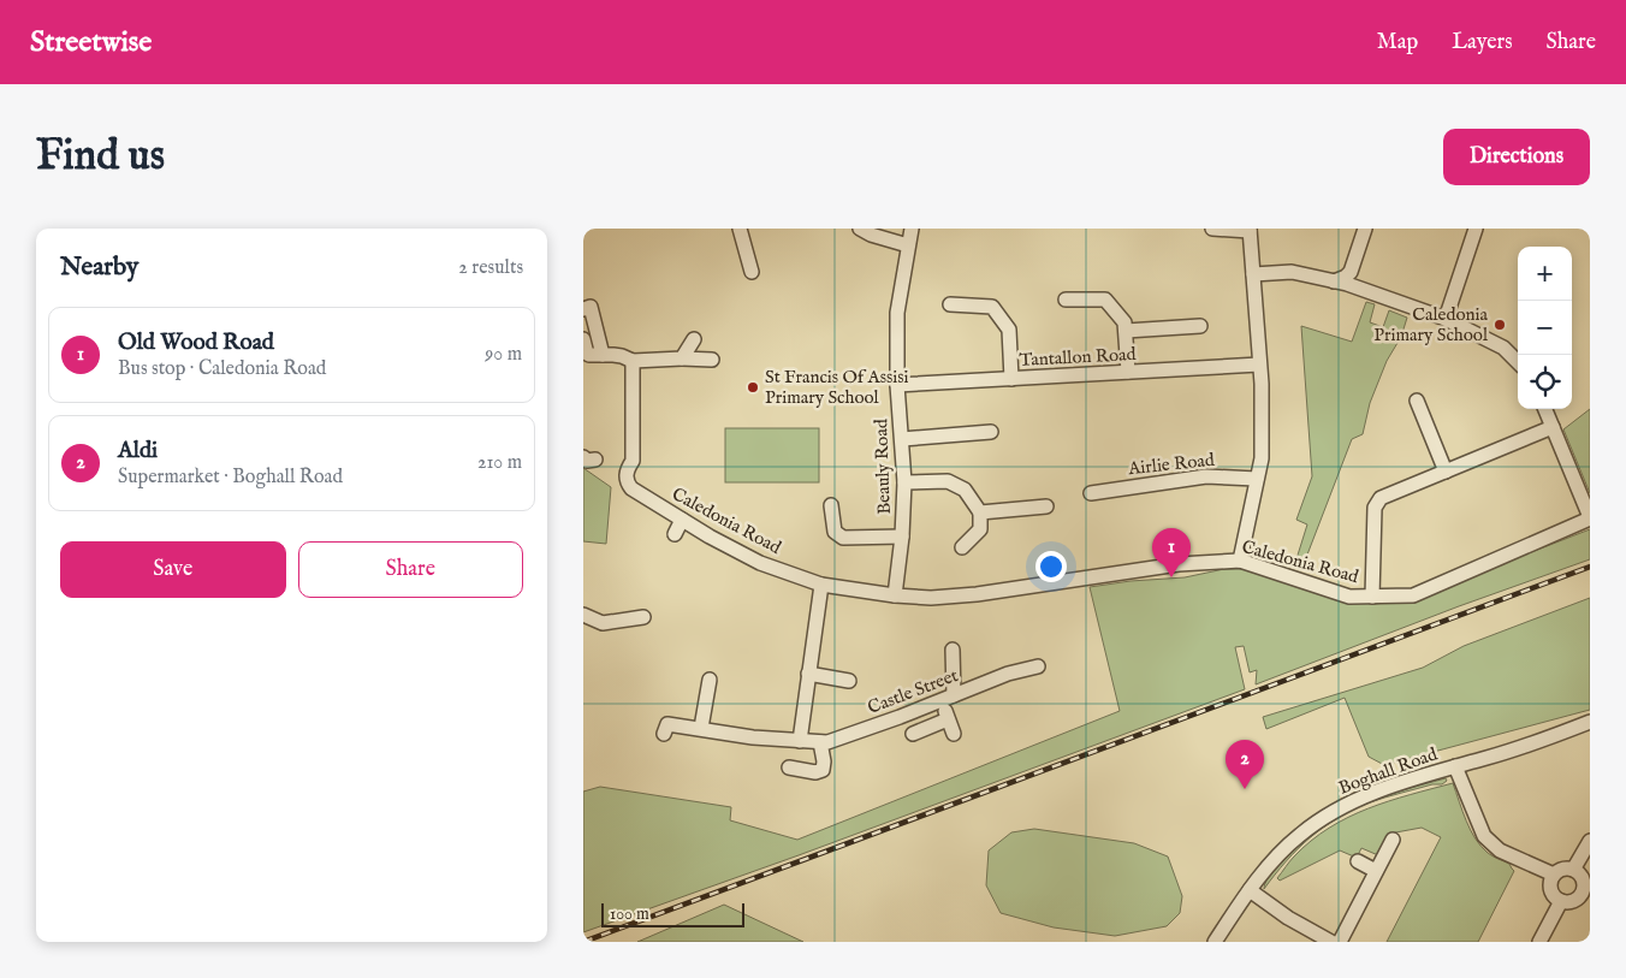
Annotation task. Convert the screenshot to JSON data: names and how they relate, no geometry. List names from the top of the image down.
{
  "streets": {
    "street": [
      "Tantallon Road",
      "Airlie Road",
      "Beauly Road",
      "Caledonia Road",
      "Castle Street",
      "Boghall Road"
    ]
  },
  "crossings": [
    ["Tantallon Road", "Beauly Road"],
    ["Beauly Road", "Caledonia Road"]
  ],
  "places": ["Caledonia Primary School", "St Francis Of Assisi Primary School"],
  "scale_bar": "100 m",
  "page": {
    "header": "Streetwise",
    "nav": ["Map", "Layers", "Share"],
    "buttons": [
      "Directions",
      ["Save", "Share"]
    ],
    "title": "Find us",
    "heading": ["Nearby", "2 results"],
    "map_buttons": ["+", "−"],
    "list": [
      {
        "mark": "1",
        "name": "Old Wood Road",
        "note": "Bus stop · Caledonia Road",
        "value": "90 m"
      },
      {
        "mark": "2",
        "name": "Aldi",
        "note": "Supermarket · Boghall Road",
        "value": "210 m"
      }
    ],
    "pins": ["1", "2"],
    "scale": "100 m"
  }
}
